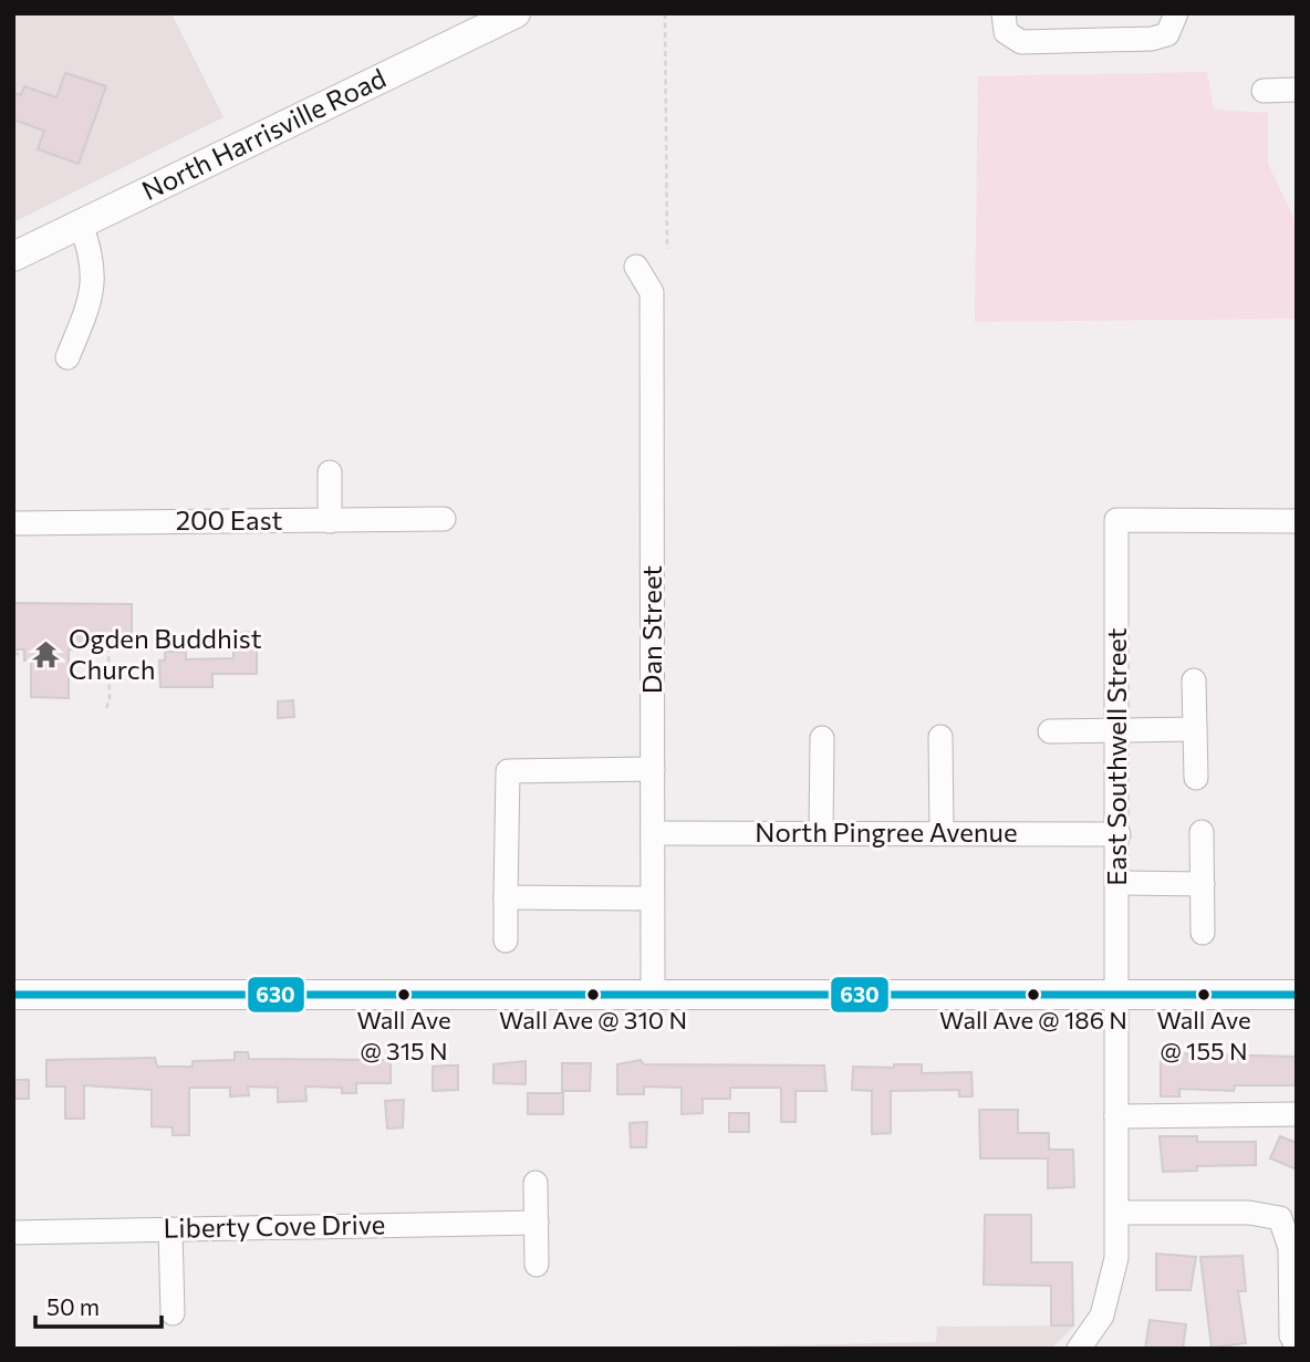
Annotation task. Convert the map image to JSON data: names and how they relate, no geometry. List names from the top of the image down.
{
  "streets": {
    "main road": ["North Harrisville Road"],
    "street": [
      "200 East",
      "Dan Street",
      "East Southwell Street",
      "North Pingree Avenue",
      "Liberty Cove Drive"
    ]
  },
  "crossings": [
    ["Dan Street", "North Pingree Avenue"],
    ["East Southwell Street", "North Pingree Avenue"]
  ],
  "places": {
    "temple": ["Ogden Buddhist Church"],
    "other": [
      "Wall Ave @ 315 N",
      "Wall Ave @ 310 N",
      "Wall Ave @ 186 N",
      "Wall Ave @ 155 N"
    ]
  },
  "lines": ["transit line 630"],
  "scale_bar": "50 m"
}
